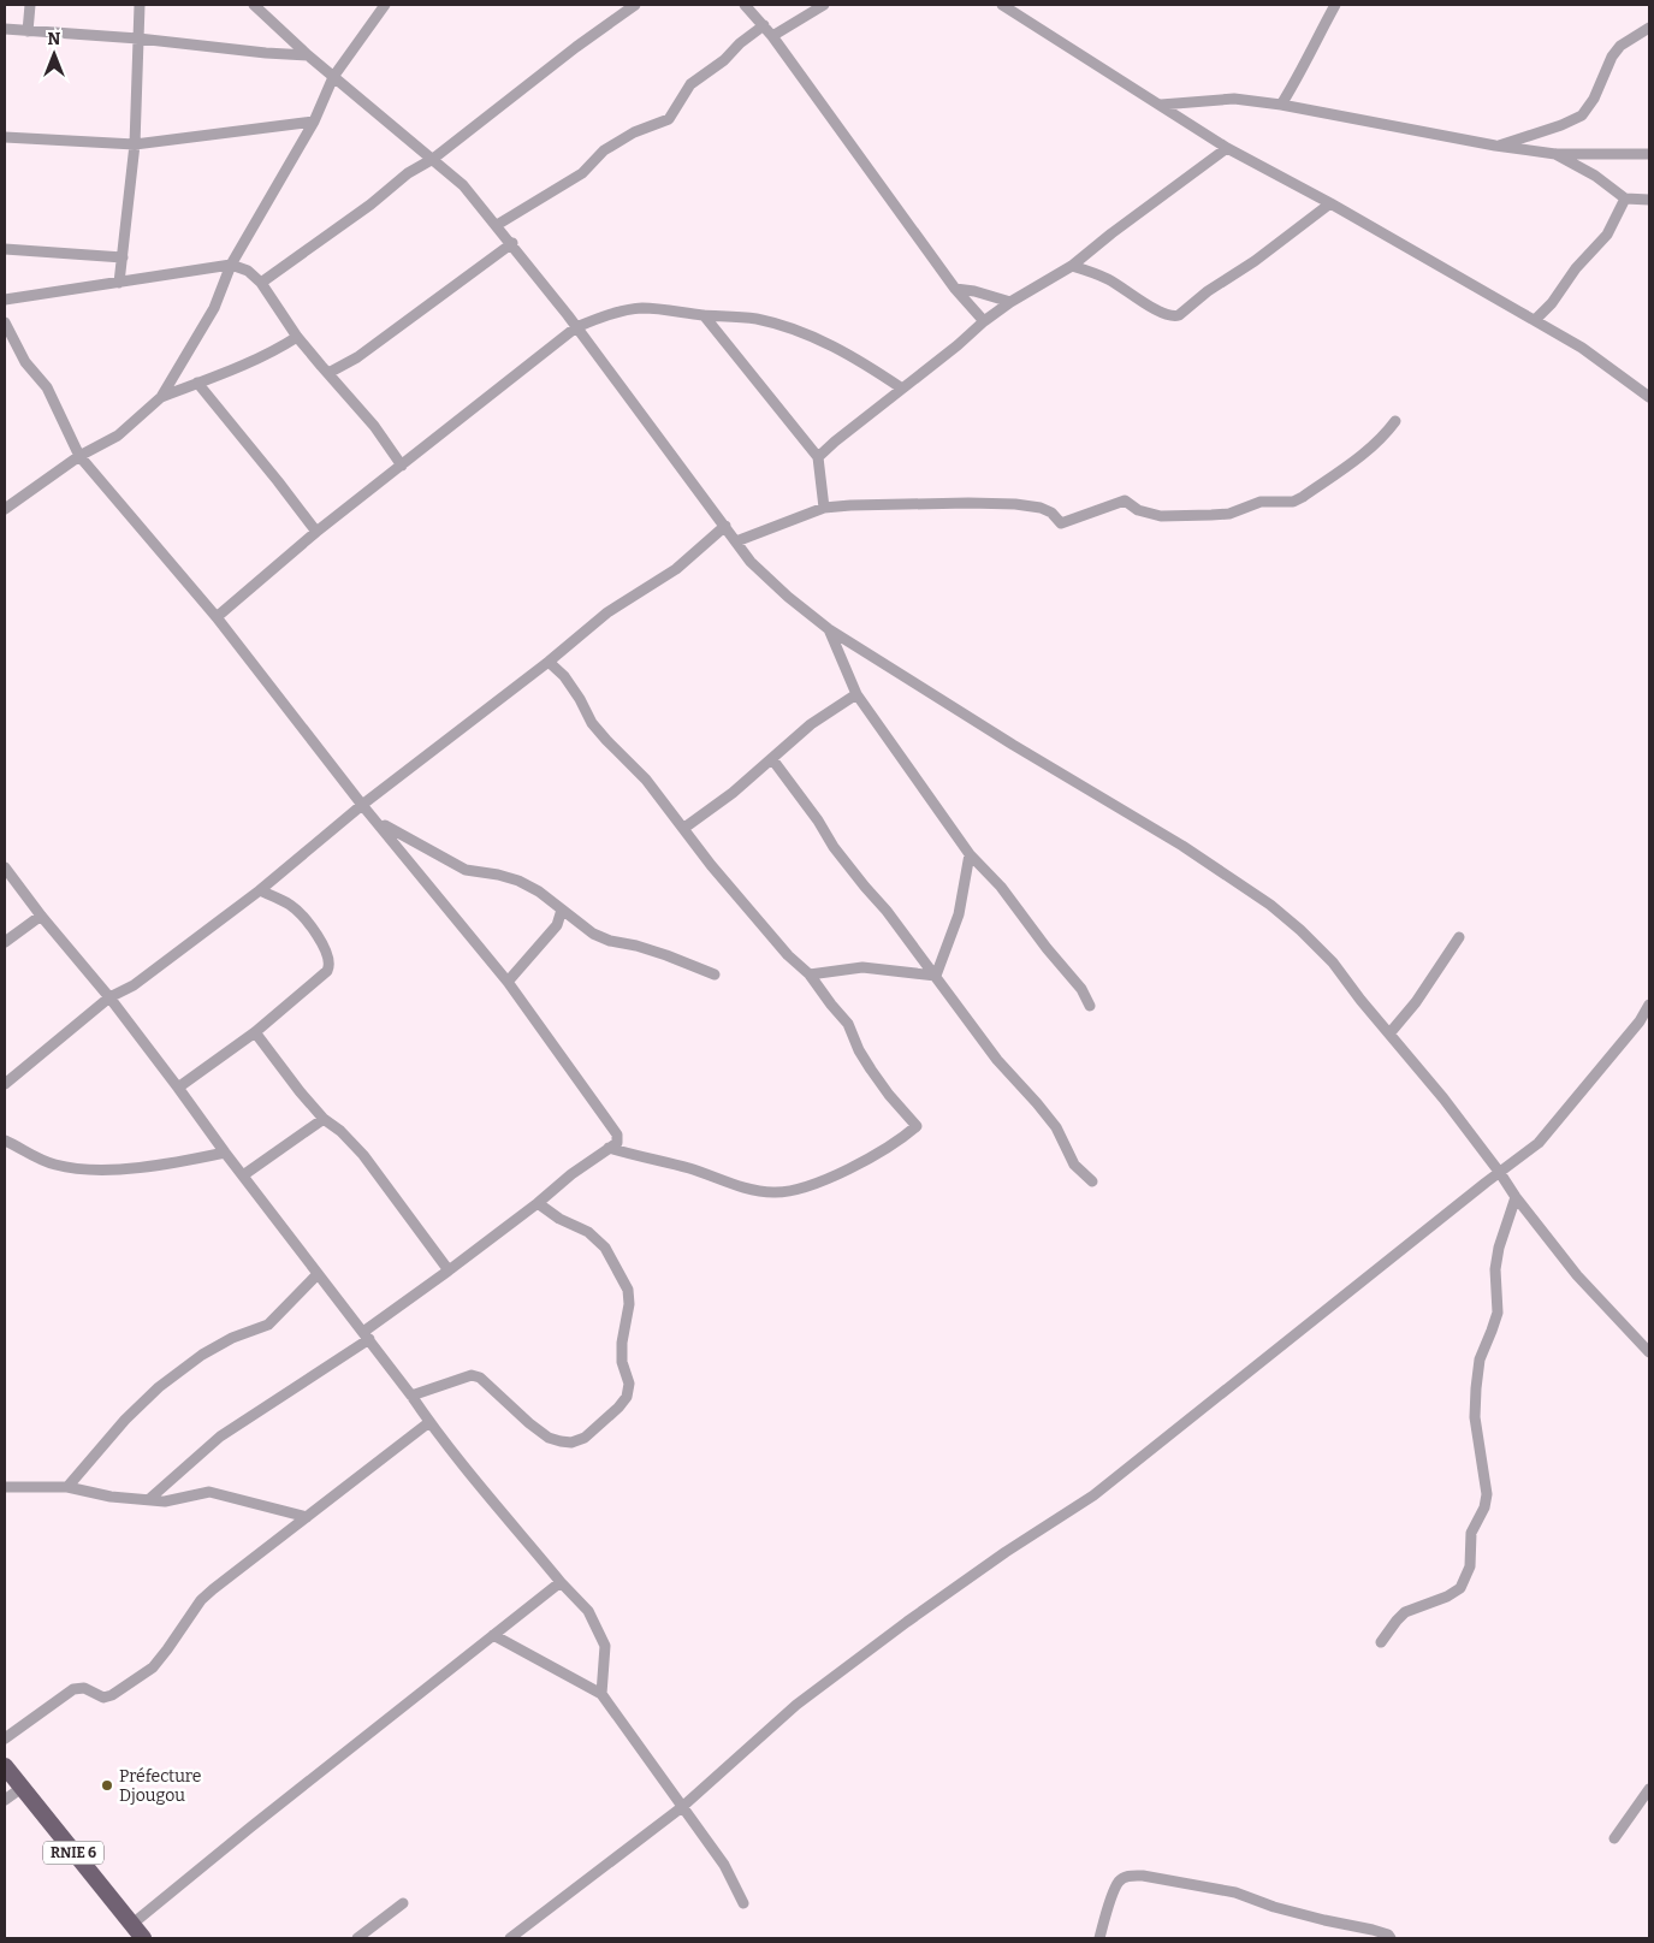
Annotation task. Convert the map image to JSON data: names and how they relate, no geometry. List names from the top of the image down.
{
  "streets": {
    "main road": ["RNIE 6"]
  },
  "places": ["Préfecture Djougou"],
  "north": "top"
}
